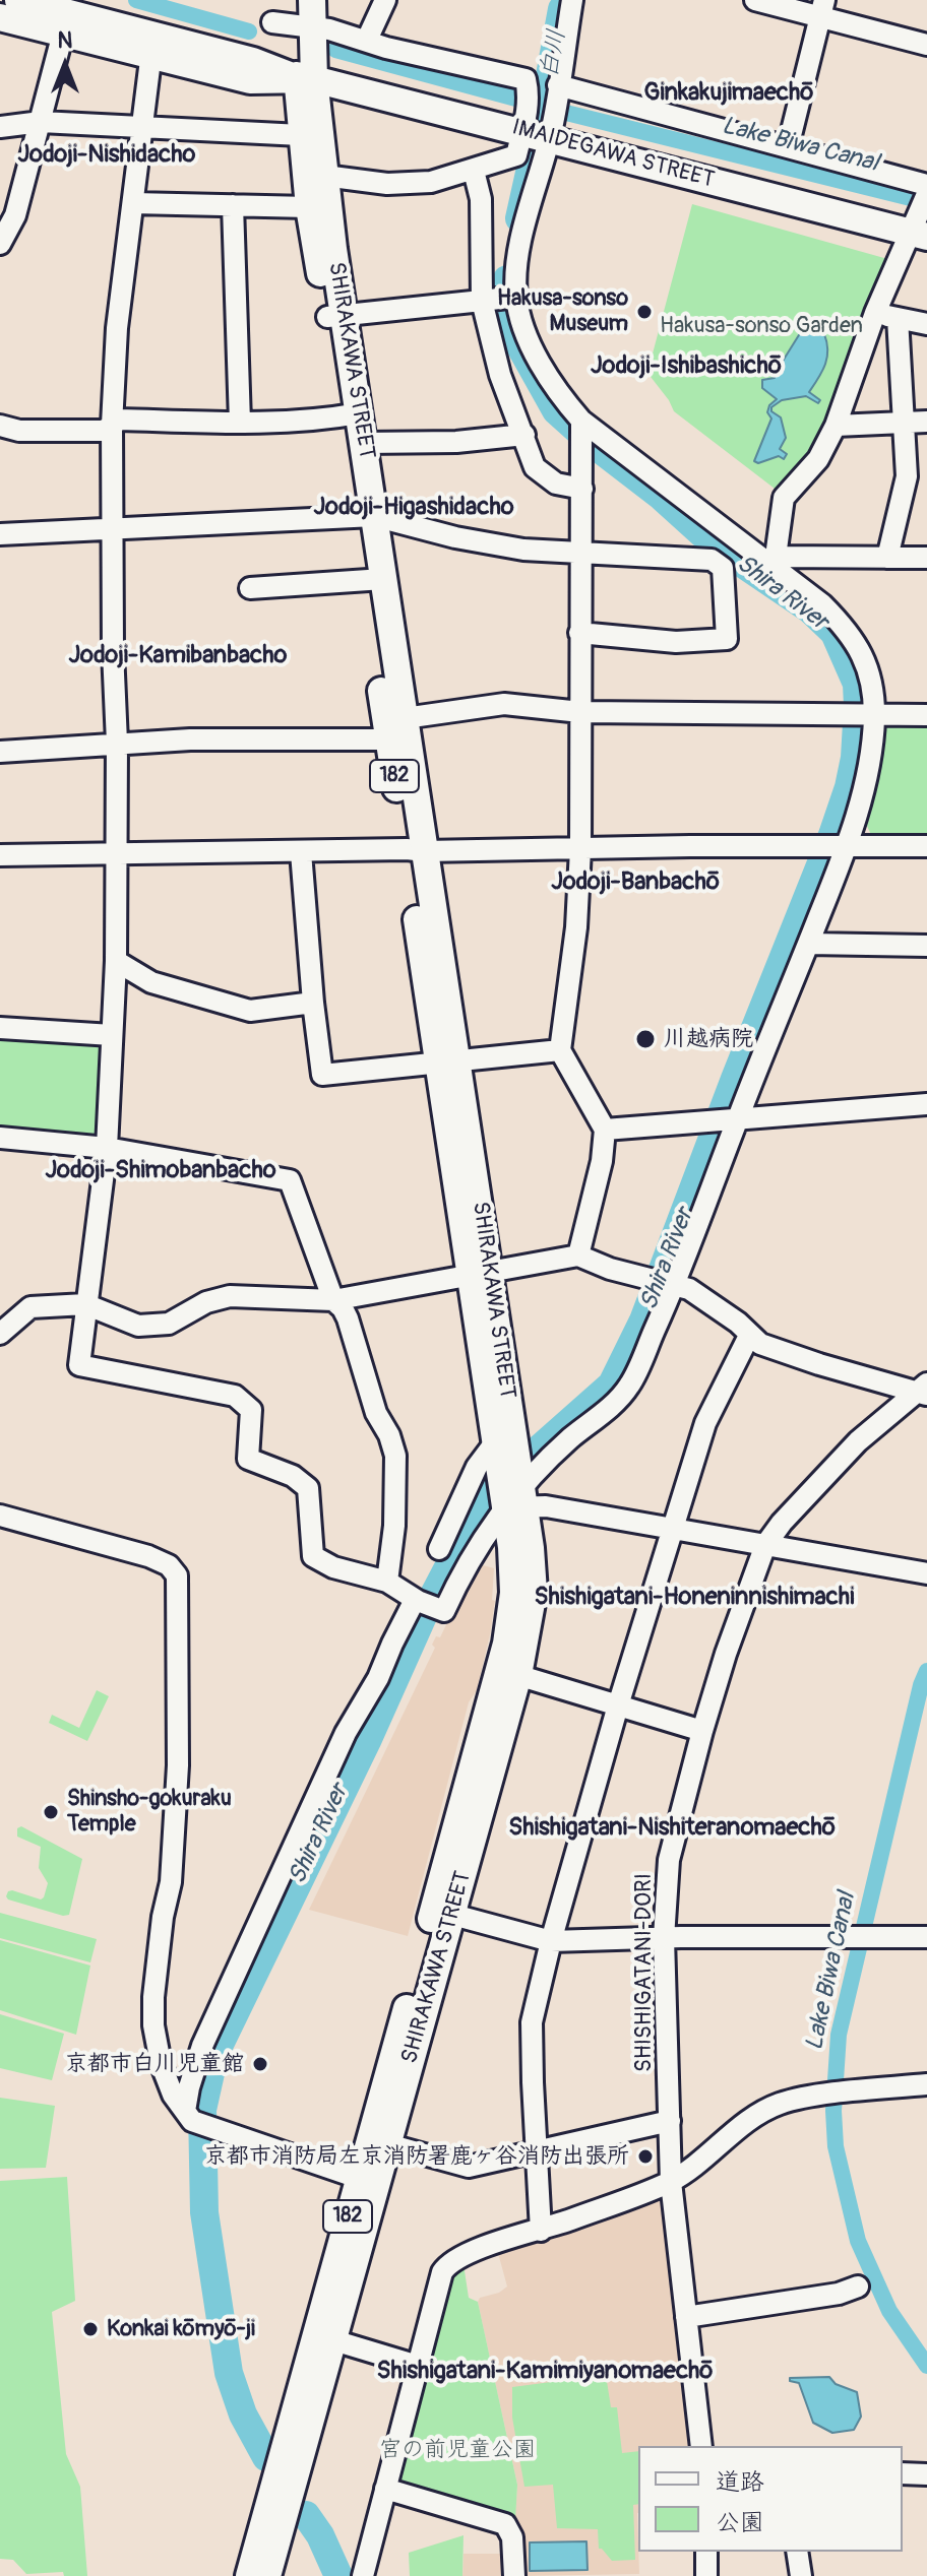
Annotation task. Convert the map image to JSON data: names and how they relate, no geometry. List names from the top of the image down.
{
  "streets": {
    "main road": ["IMAIDEGAWA STREET", "SHIRAKAWA STREET", "182"],
    "street": ["SHISHIGATANI-DORI"]
  },
  "crossings": [
    ["IMAIDEGAWA STREET", "SHIRAKAWA STREET"]
  ],
  "districts": [
    "Ginkakujimaechō",
    "Jodoji-Nishidacho",
    "Jodoji-Ishibashichō",
    "Jodoji-Higashidacho",
    "Jodoji-Kamibanbacho",
    "Jodoji-Banbachō",
    "Jodoji-Shimobanbacho",
    "Shishigatani-Honeninnishimachi",
    "Shishigatani-Nishiteranomaechō",
    "Shishigatani-Kamimiyanomaechō"
  ],
  "water": ["白川", "Lake Biwa Canal", "Shira River"],
  "parks": ["Hakusa-sonso Garden", "宮の前児童公園"],
  "places": [
    "Hakusa-sonso Museum",
    "川越病院",
    "Shinsho-gokuraku Temple",
    "京都市白川児童館",
    "京都市消防局左京消防署鹿ヶ谷消防出張所",
    "Konkai kōmyō-ji"
  ],
  "legend": ["道路", "公園"],
  "north": "top"
}
